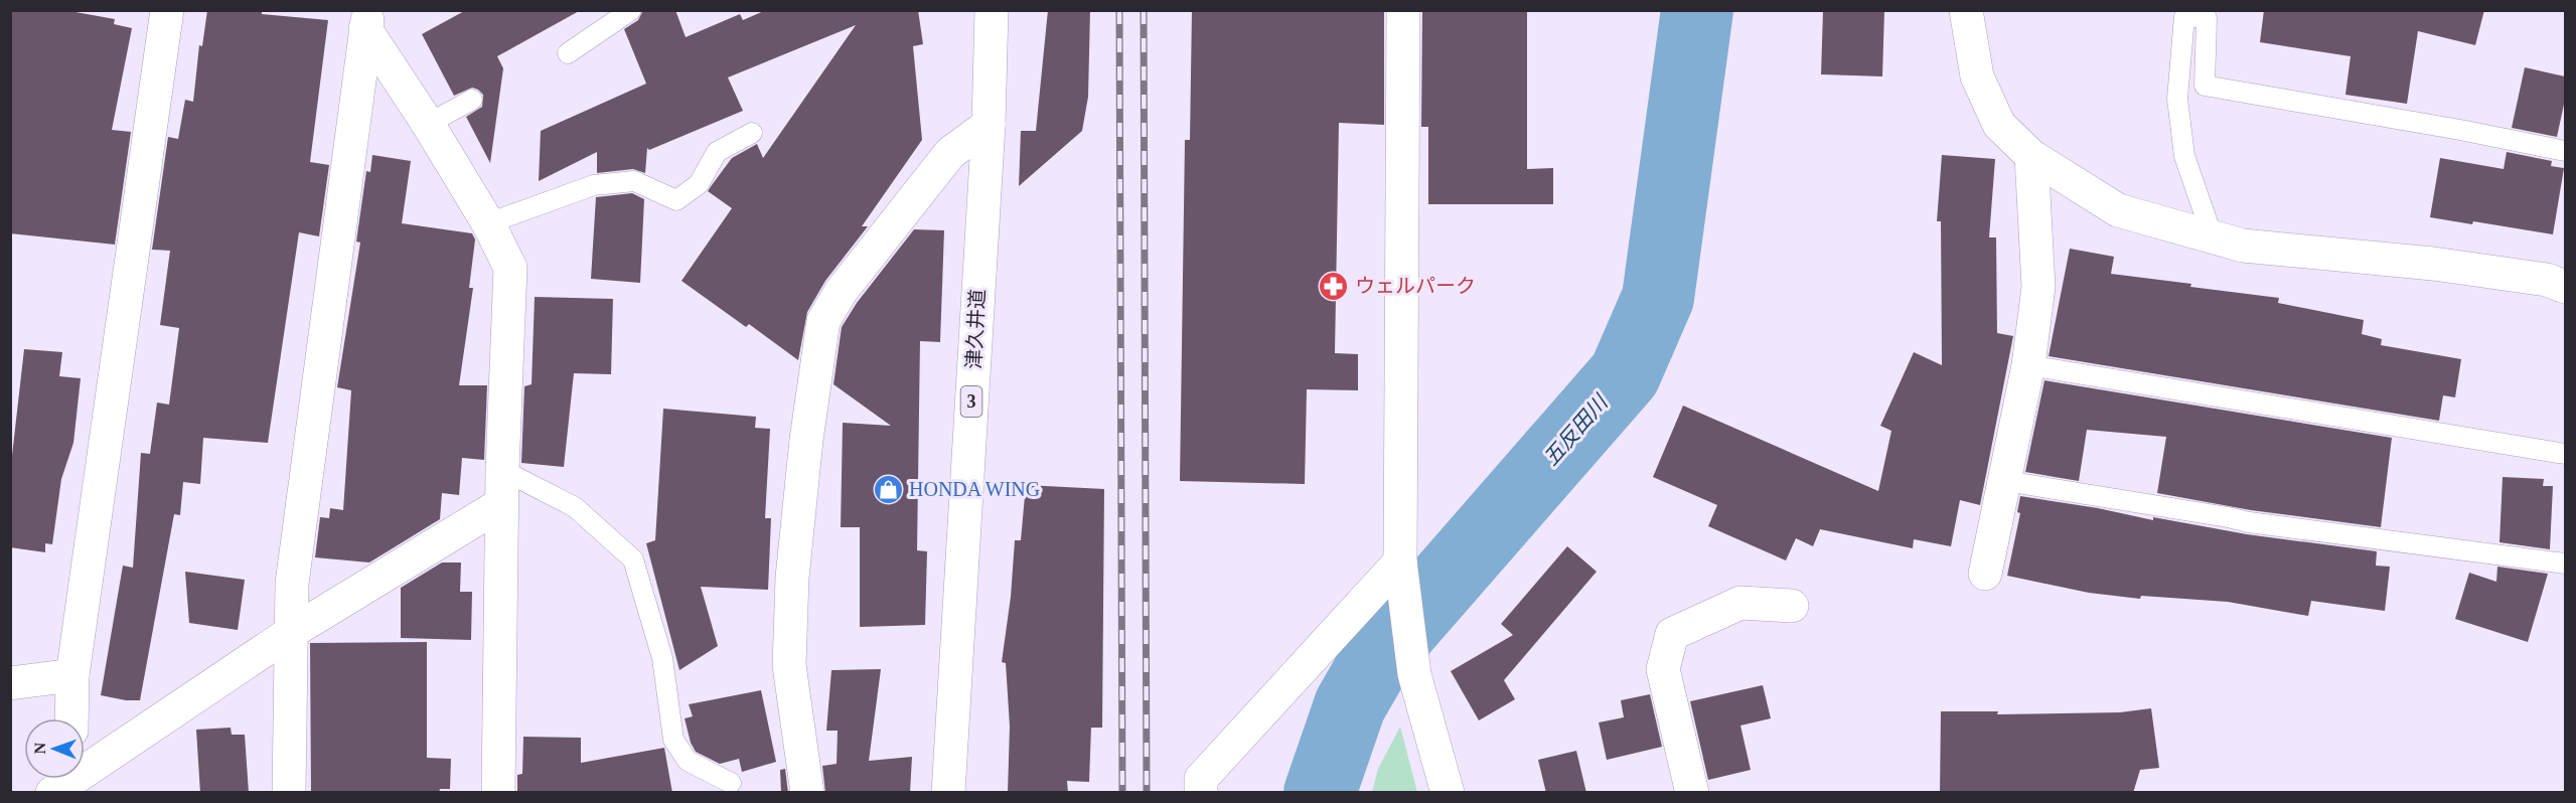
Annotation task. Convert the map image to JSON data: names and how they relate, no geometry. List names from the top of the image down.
{
  "streets": {
    "street": ["津久井道", "3"]
  },
  "water": ["五反田川"],
  "places": {
    "pharmacy": ["ウェルパーク"],
    "shop": ["HONDA WING"]
  },
  "north": "left"
}
